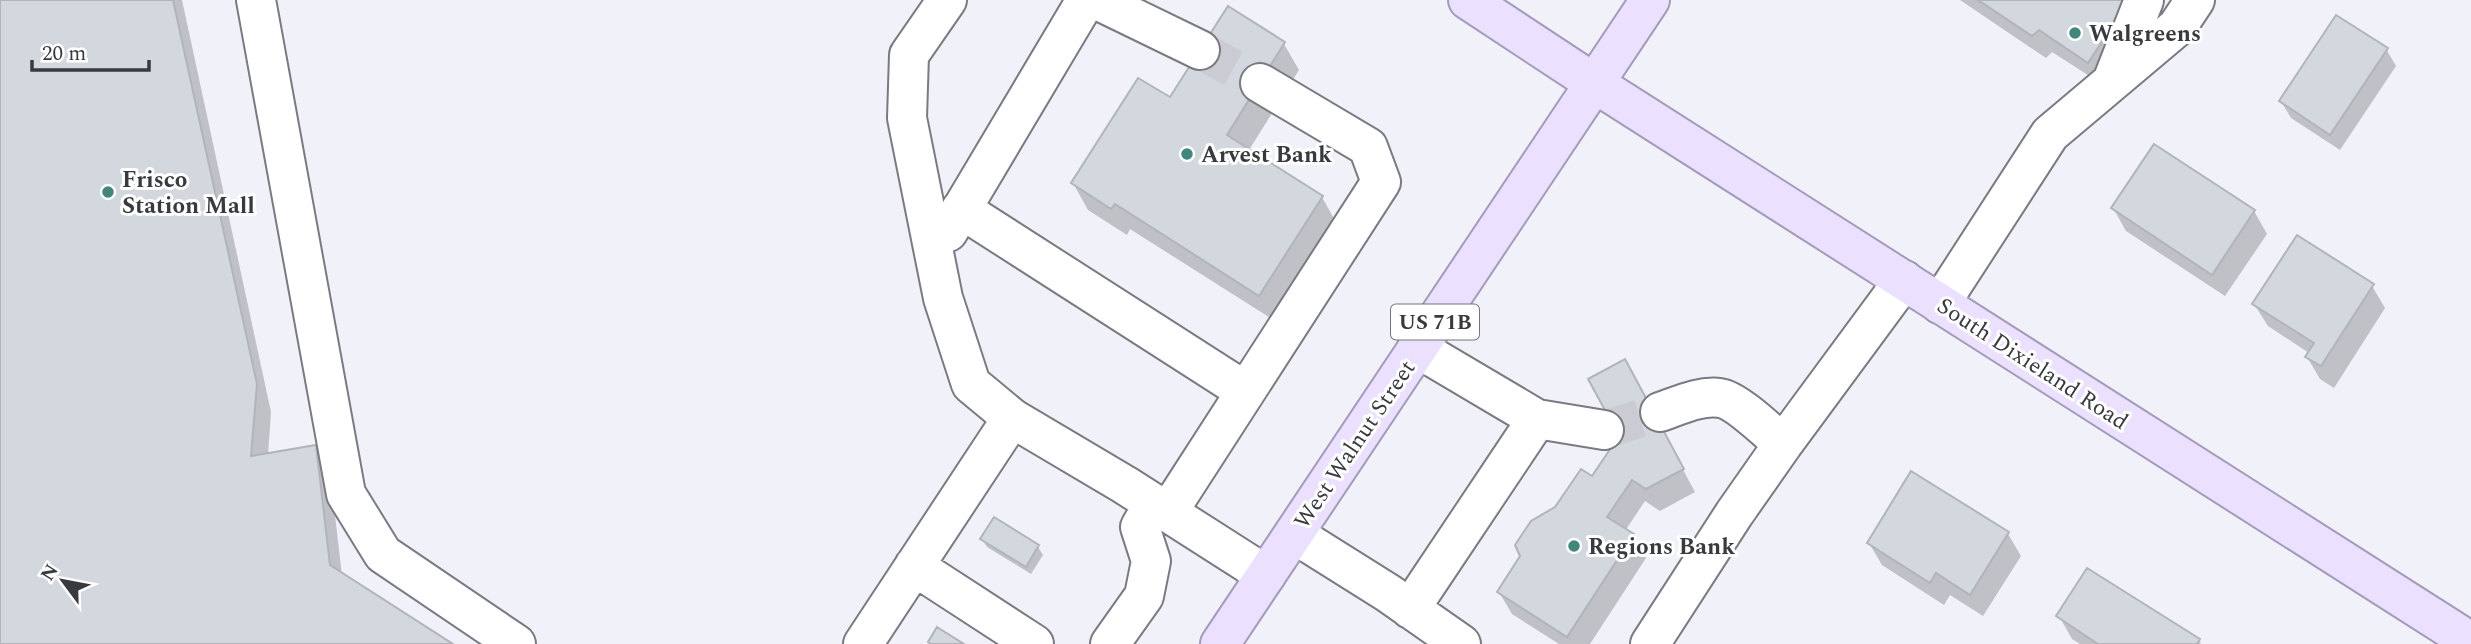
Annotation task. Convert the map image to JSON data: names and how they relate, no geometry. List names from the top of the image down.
{
  "streets": {
    "main road": ["US 71B", "South Dixieland Road", "West Walnut Street"]
  },
  "crossings": [
    ["South Dixieland Road", "West Walnut Street"]
  ],
  "places": [
    "Walgreens",
    "Arvest Bank",
    "Frisco Station Mall",
    "Regions Bank"
  ],
  "scale_bar": "20 m",
  "north": "top left"
}
